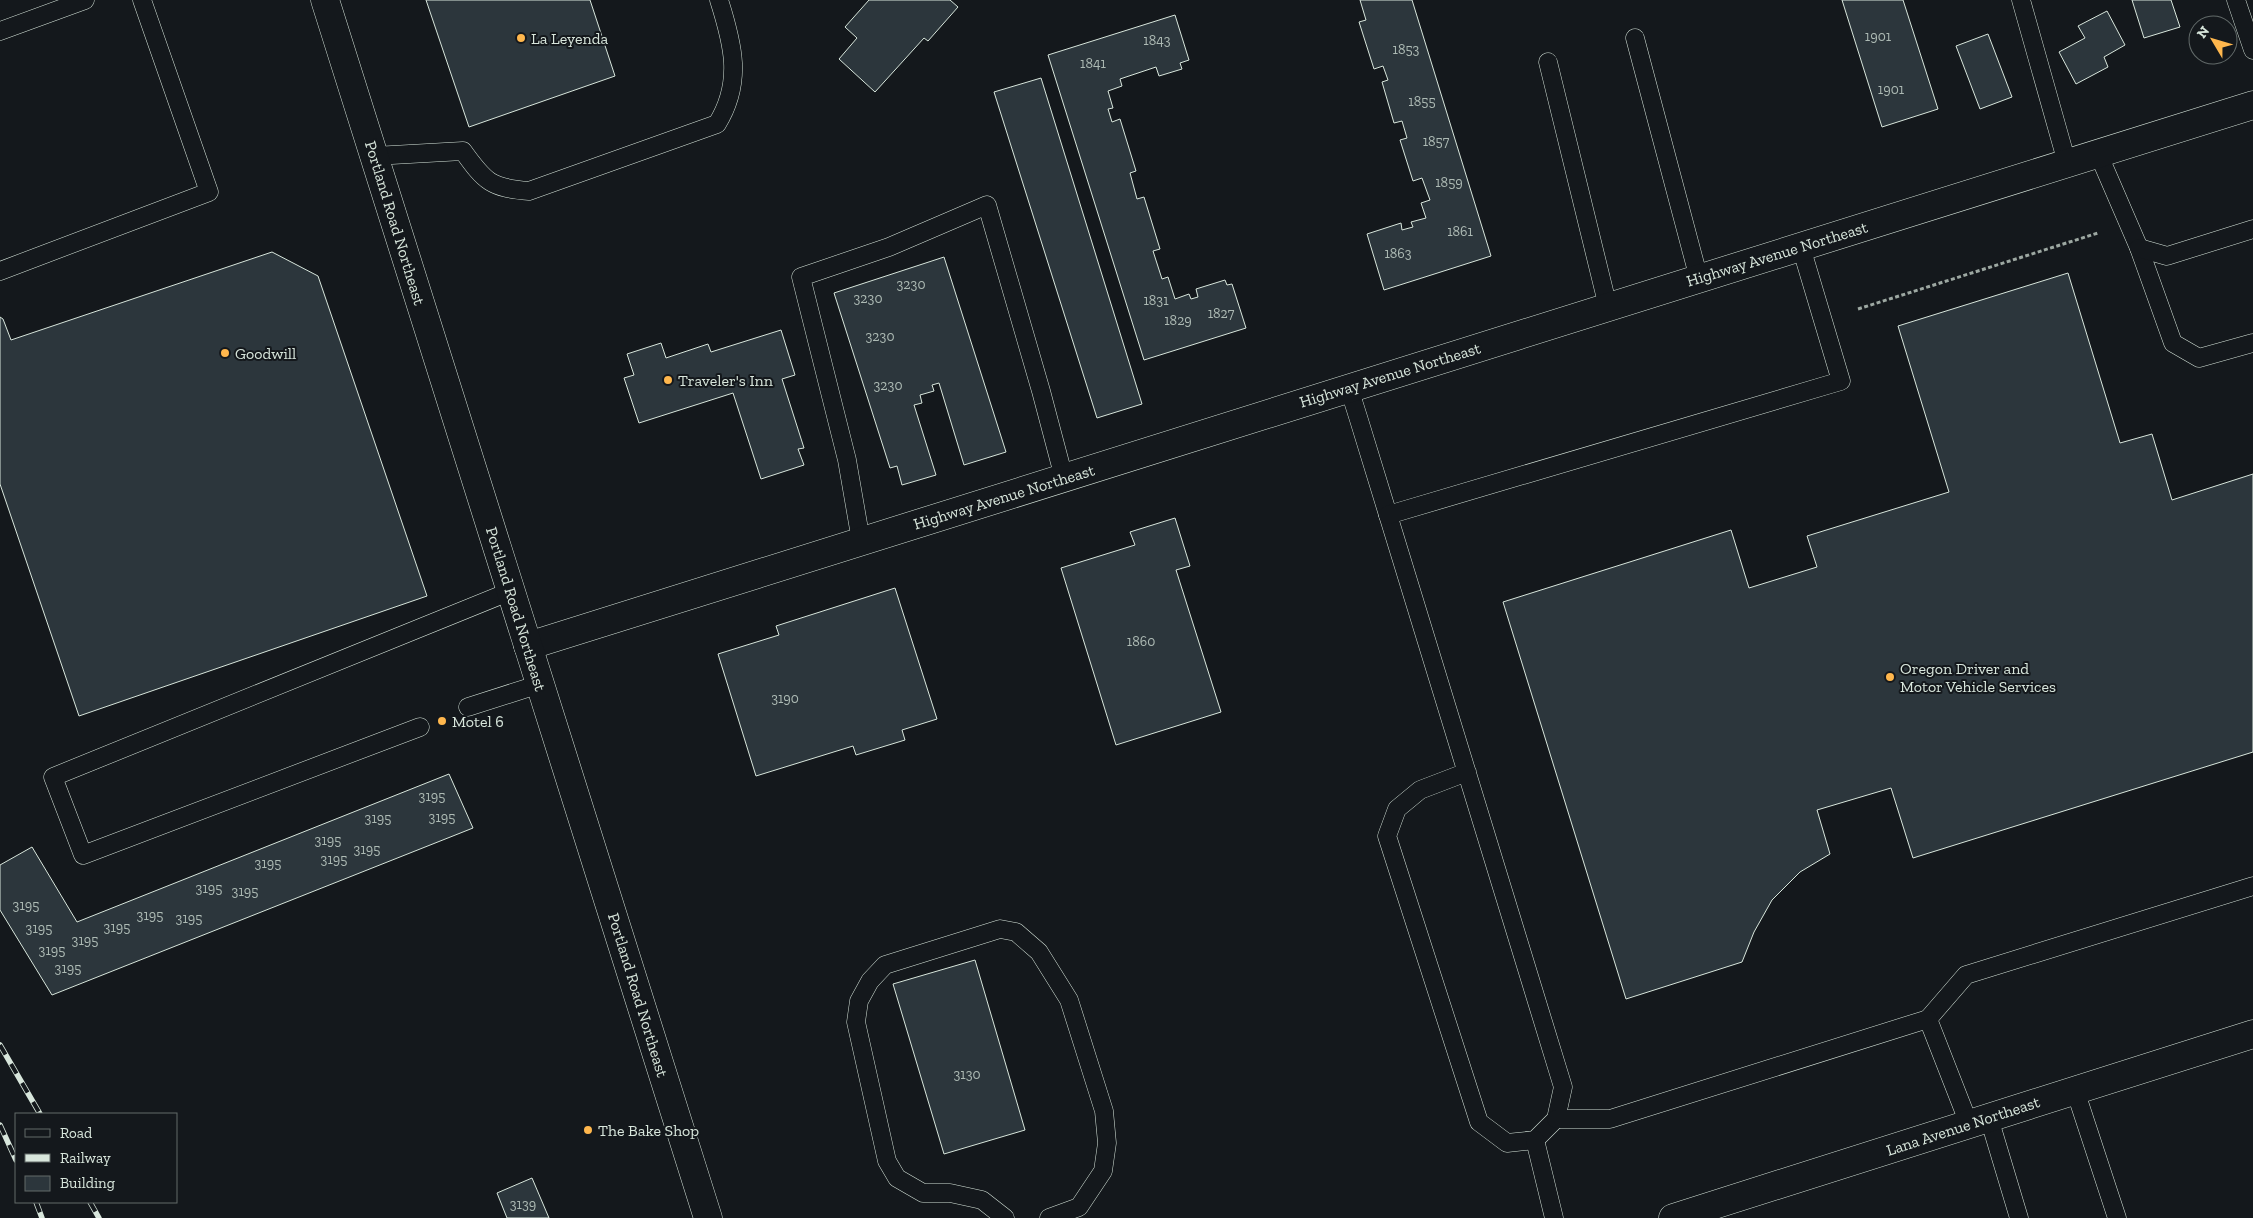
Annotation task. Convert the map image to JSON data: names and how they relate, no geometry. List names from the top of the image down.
{
  "streets": {
    "street": ["Portland Road Northeast", "Highway Avenue Northeast", "Lana Avenue Northeast"]
  },
  "crossings": [
    ["Portland Road Northeast", "Highway Avenue Northeast"]
  ],
  "places": [
    "La Leyenda",
    "Goodwill",
    "Traveler's Inn",
    "Oregon Driver and Motor Vehicle Services",
    "Motel 6",
    "The Bake Shop"
  ],
  "house_numbers": [
    "1901",
    "1843",
    "1853",
    "1841",
    "1901",
    "1855",
    "1857",
    "1859",
    "1861",
    "1863",
    "3230",
    "3230",
    "1831",
    "1827",
    "1829",
    "3230",
    "3230",
    "1860",
    "3190",
    "3195",
    "3195",
    "3195",
    "3195",
    "3195",
    "3195",
    "3195",
    "3195",
    "3195",
    "3195",
    "3195",
    "3195",
    "3195",
    "3195",
    "3195",
    "3195",
    "3195",
    "3130",
    "3139"
  ],
  "legend": ["Road", "Railway", "Building"],
  "north": "top left"
}
